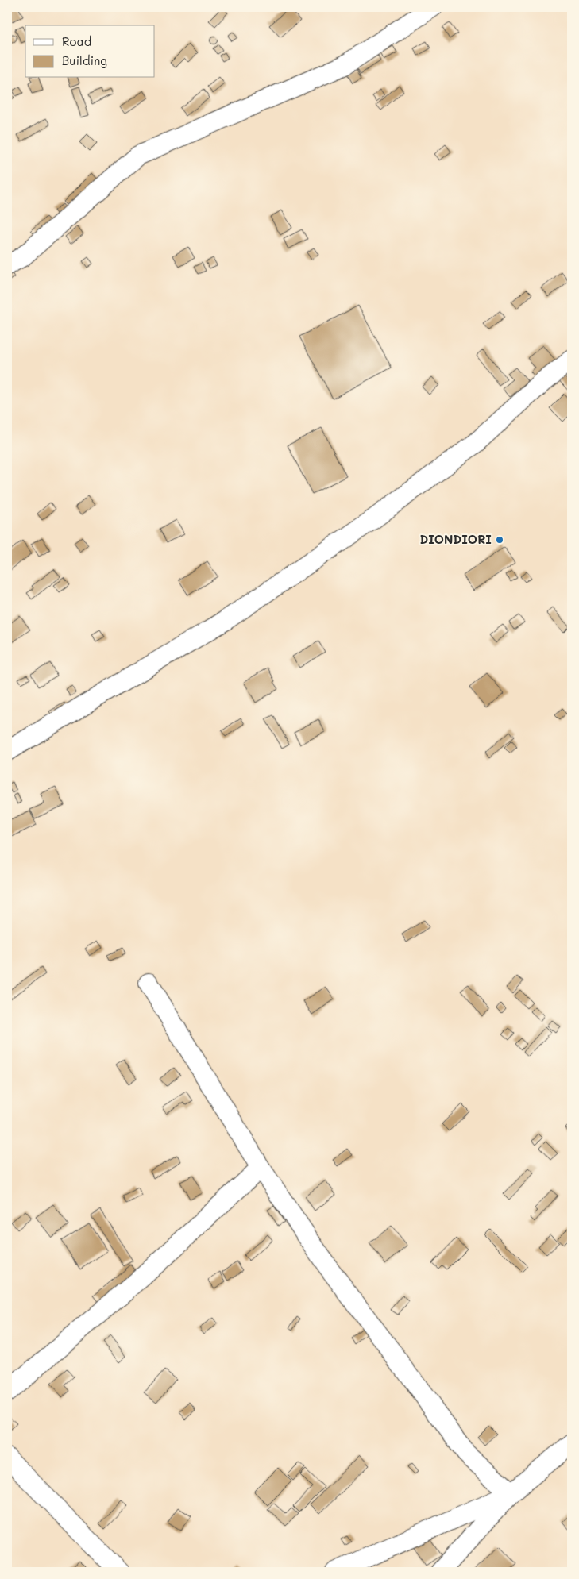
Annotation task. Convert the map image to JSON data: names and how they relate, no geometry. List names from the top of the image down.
{
  "places": ["DIONDIORI"],
  "legend": ["Road", "Building"]
}
